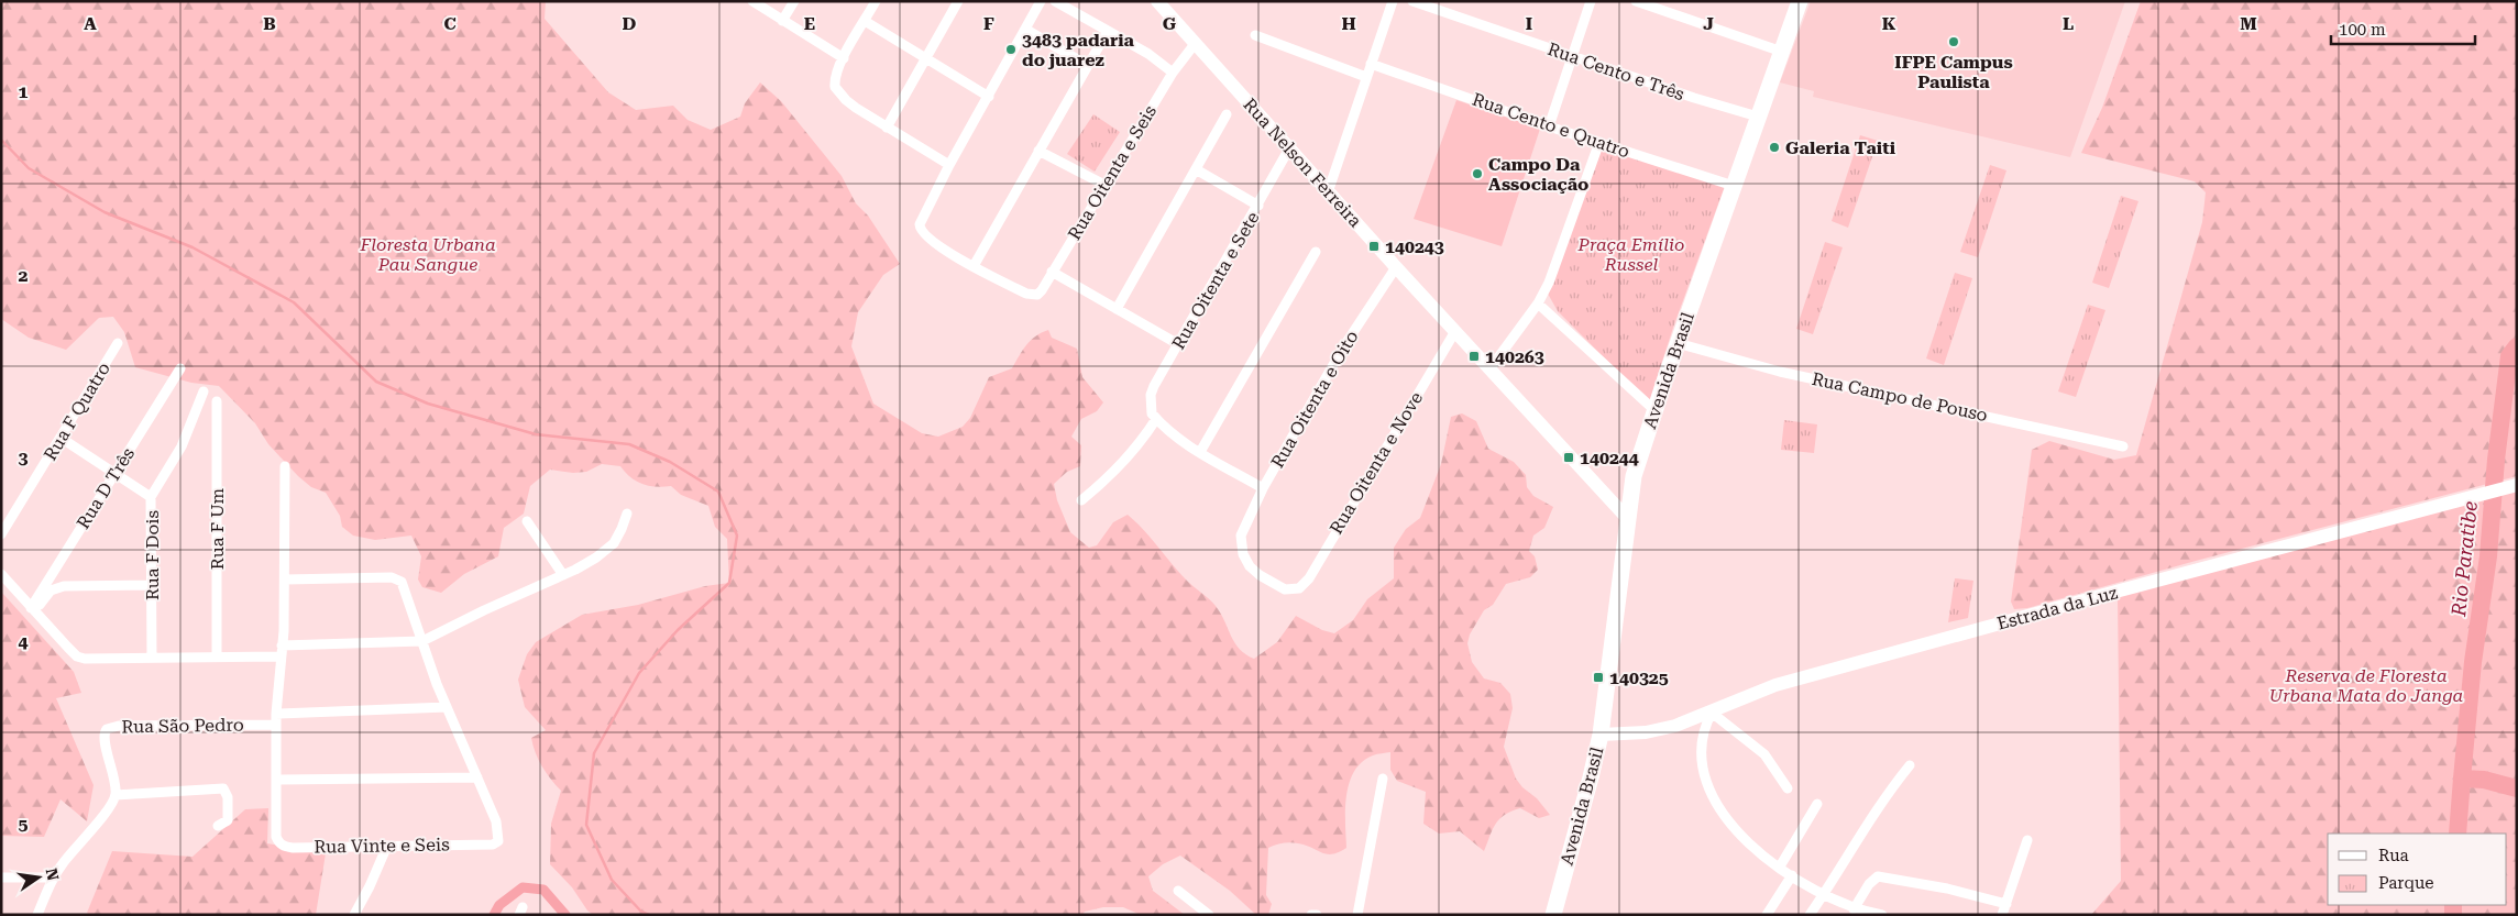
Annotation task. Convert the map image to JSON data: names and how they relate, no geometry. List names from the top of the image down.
{
  "streets": {
    "main road": ["Rua Nelson Ferreira", "Avenida Brasil", "Estrada da Luz"],
    "street": [
      "Rua Cento e Três",
      "Rua Cento e Quatro",
      "Rua Oitenta e Seis",
      "Rua Oitenta e Sete",
      "Rua Campo de Pouso",
      "Rua Oitenta e Oito",
      "Rua F Quatro",
      "Rua Oitenta e Nove",
      "Rua D Três",
      "Rua F Um",
      "Rua F Dois",
      "Rua São Pedro",
      "Rua Vinte e Seis"
    ]
  },
  "crossings": [
    ["Rua Cento e Três", "Avenida Brasil"],
    ["Rua Cento e Quatro", "Avenida Brasil"],
    ["Rua Nelson Ferreira", "Rua Oitenta e Seis"],
    ["Rua Nelson Ferreira", "Rua Oitenta e Sete"],
    ["Rua Nelson Ferreira", "Avenida Brasil"],
    ["Rua Nelson Ferreira", "Rua Oitenta e Oito"],
    ["Rua Nelson Ferreira", "Rua Oitenta e Nove"],
    ["Avenida Brasil", "Rua Campo de Pouso"],
    ["Avenida Brasil", "Estrada da Luz"],
    ["Rua Oitenta e Oito", "Rua Oitenta e Nove"],
    ["Rua F Quatro", "Rua F Dois"],
    ["Rua D Três", "Rua F Dois"]
  ],
  "water": ["Rio Paratibe"],
  "parks": ["Floresta Urbana Pau Sangue", "Praça Emílio Russel", "Reserva de Floresta Urbana Mata do Janga"],
  "places": {
    "other": [
      "IFPE Campus Paulista",
      "3483 padaria do juarez",
      "Galeria Taiti",
      "Campo Da Associação"
    ],
    "transit": [
      "140243",
      "140263",
      "140244",
      "140325"
    ]
  },
  "legend": ["Rua", "Parque"],
  "scale_bar": "100 m",
  "north": "right",
  "grid": {
    "columns": [
      "A",
      "B",
      "C",
      "D",
      "E",
      "F",
      "G",
      "H",
      "I",
      "J",
      "K",
      "L",
      "M"
    ],
    "rows": [
      "1",
      "2",
      "3",
      "4",
      "5"
    ]
  }
}
